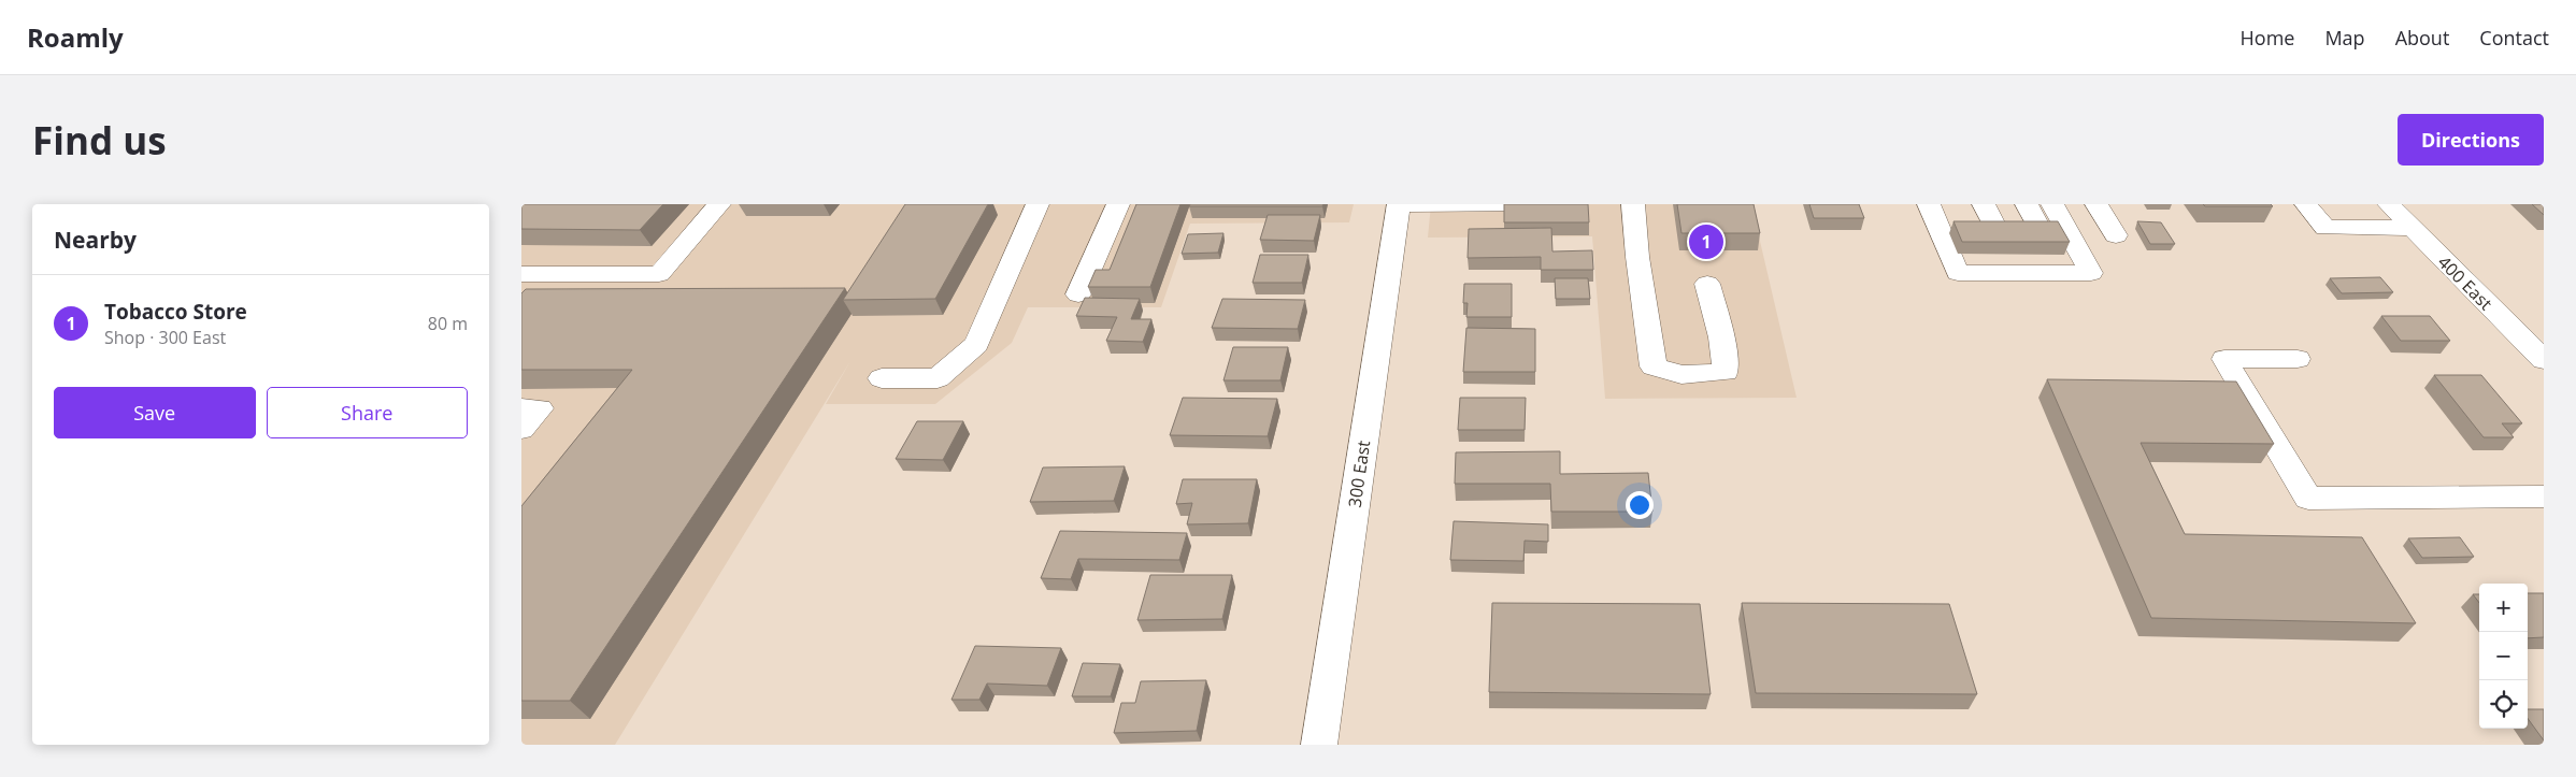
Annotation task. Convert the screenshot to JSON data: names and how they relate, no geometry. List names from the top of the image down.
{
  "streets": {
    "street": ["400 East", "300 East"]
  },
  "page": {
    "header": "Roamly",
    "nav": [
      "Home",
      "Map",
      "About",
      "Contact"
    ],
    "buttons": [
      "Directions",
      ["Save", "Share"]
    ],
    "title": "Find us",
    "heading": "Nearby",
    "pins": "1",
    "list": [
      {
        "mark": "1",
        "name": "Tobacco Store",
        "note": "Shop · 300 East",
        "value": "80 m"
      }
    ],
    "map_buttons": ["+", "−"]
  }
}
